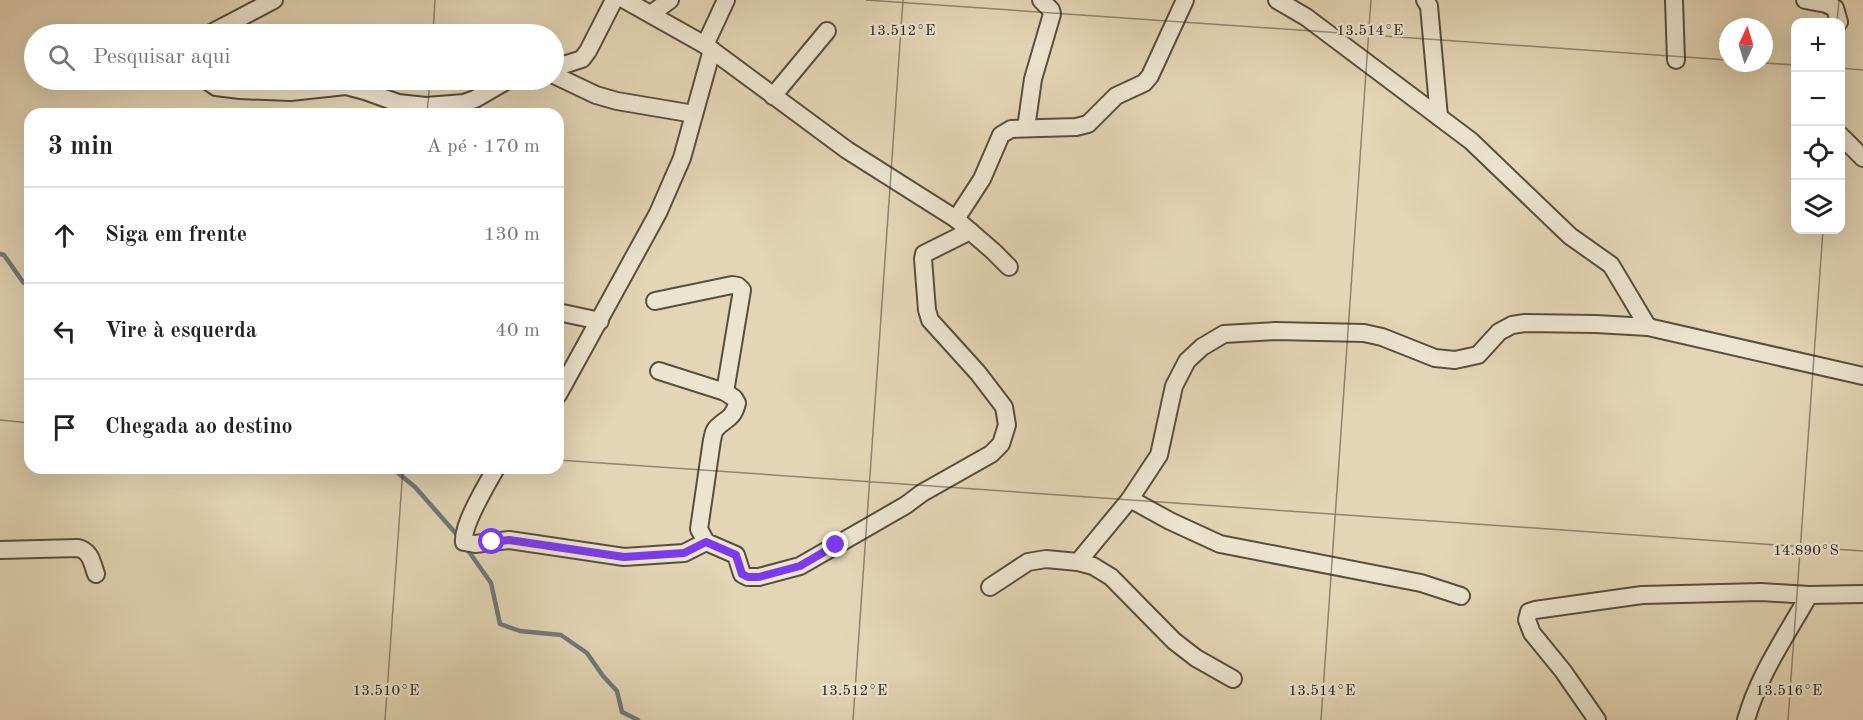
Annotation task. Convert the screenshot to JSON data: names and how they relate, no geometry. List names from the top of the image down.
{
  "north": "top",
  "page": {
    "map_buttons": ["+", "−"],
    "search": "Pesquisar aqui",
    "heading": ["3 min", "A pé · 170 m"],
    "list": [
      ["Siga em frente", "130 m"],
      ["Vire à esquerda", "40 m"],
      "Chegada ao destino"
    ]
  },
  "coordinates": [
    "13.512°E",
    "13.514°E",
    "14.890°S",
    "13.510°E",
    "13.516°E"
  ]
}
